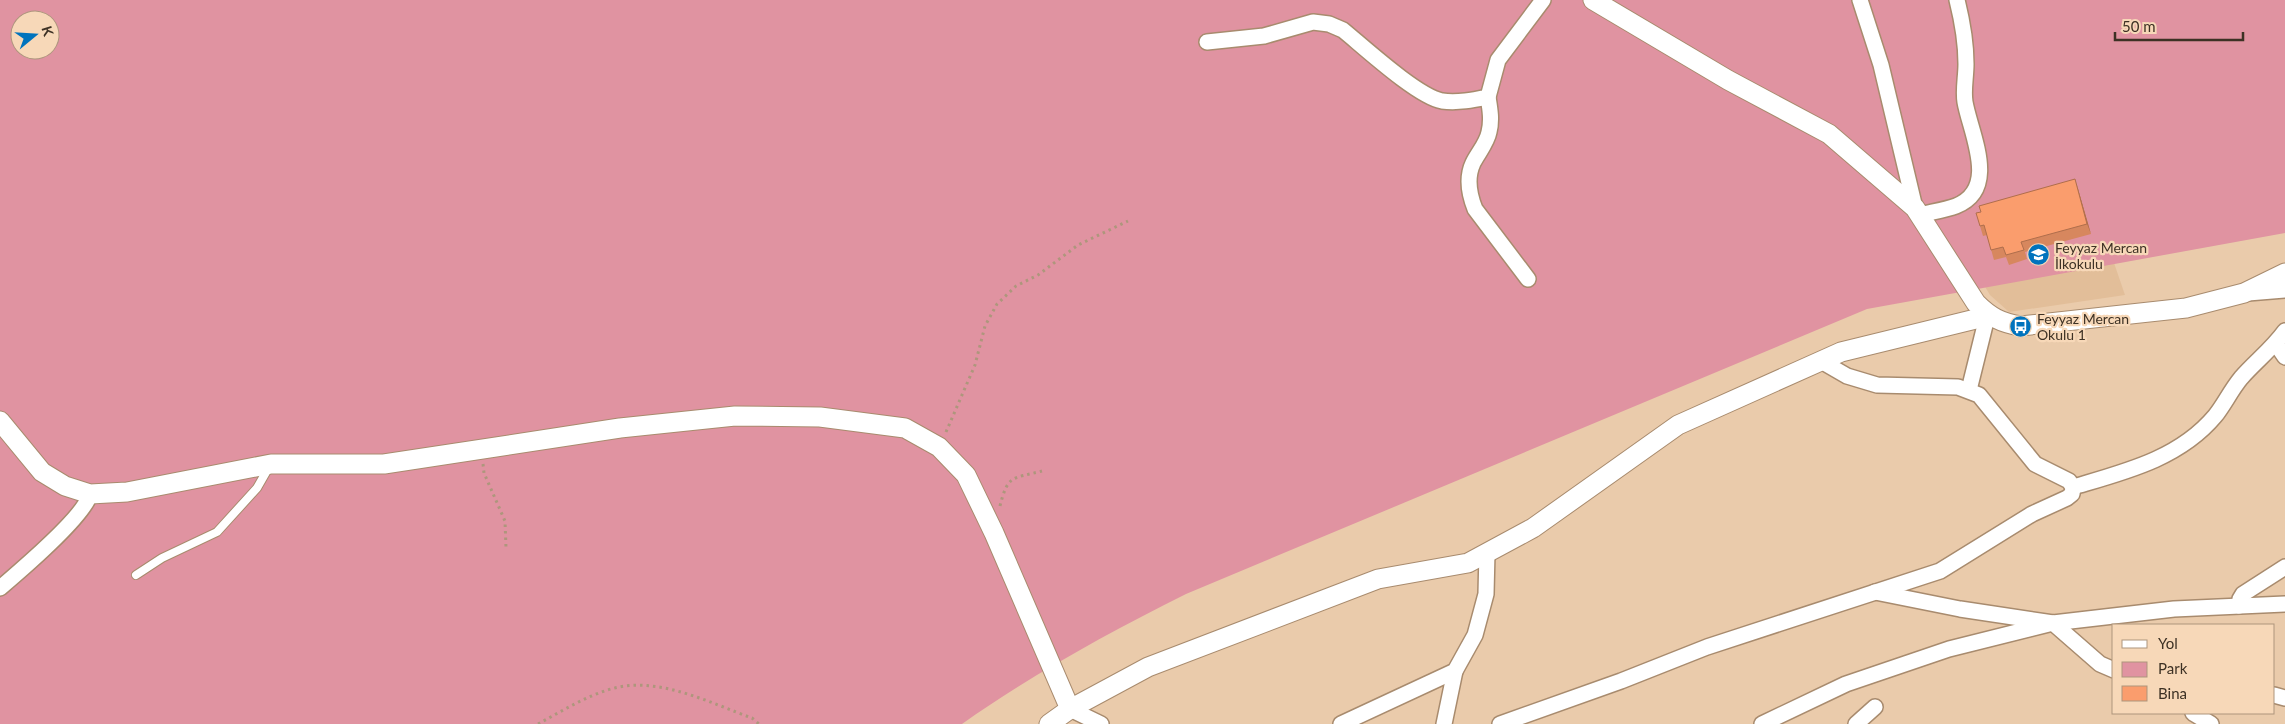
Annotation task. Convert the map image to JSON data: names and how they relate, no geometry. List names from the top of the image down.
{
  "places": {
    "school or university": ["Feyyaz Mercan İlkokulu"],
    "bus stop": ["Feyyaz Mercan Okulu 1"]
  },
  "legend": ["Yol", "Park", "Bina"],
  "scale_bar": "50 m",
  "north": "right"
}
